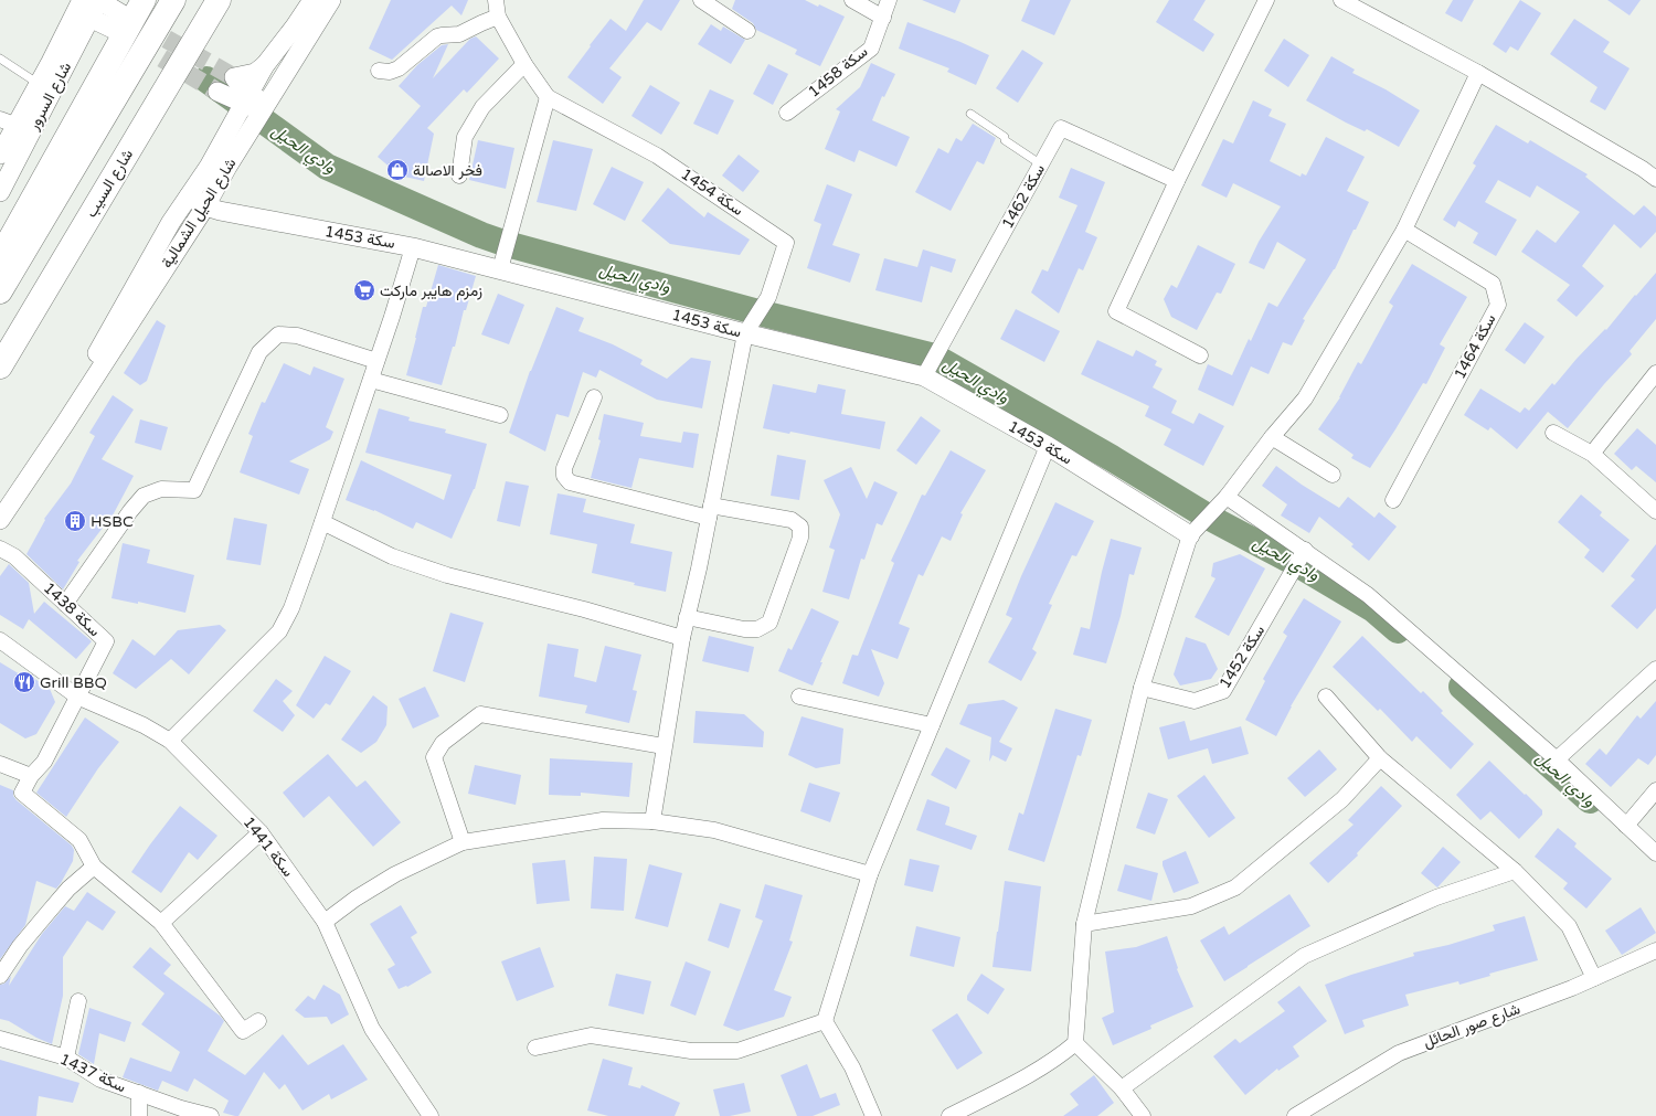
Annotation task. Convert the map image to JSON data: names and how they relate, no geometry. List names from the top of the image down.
{
  "streets": {
    "highway": ["شارع السيب"],
    "street": [
      "سكة 1458",
      "شارع السرور",
      "سكة 1454",
      "سكة 1462",
      "شارع الحيل الشمالية",
      "سكة 1453",
      "سكة 1464",
      "سكة 1438",
      "سكة 1452",
      "سكة 1441",
      "شارع صور الحائل",
      "سكة 1437"
    ]
  },
  "crossings": [
    ["سكة 1454", "سكة 1453"],
    ["سكة 1462", "سكة 1453"],
    ["شارع الحيل الشمالية", "سكة 1453"],
    ["سكة 1438", "سكة 1441"]
  ],
  "water": ["وادي الحيل"],
  "places": {
    "shop": ["فخر الاصالة"],
    "supermarket": ["زمزم هايبر ماركت"],
    "building": ["HSBC"],
    "restaurant": ["Grill BBQ"]
  }
}
